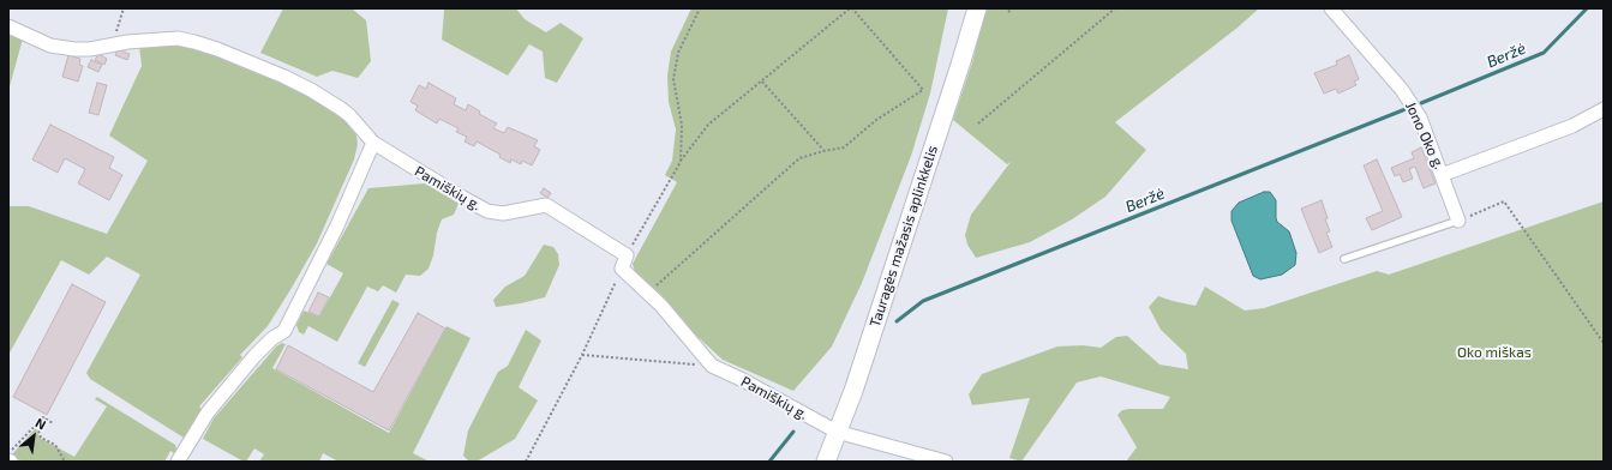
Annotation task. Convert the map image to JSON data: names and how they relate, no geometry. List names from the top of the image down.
{
  "streets": {
    "main road": ["Tauragės mažasis aplinkkelis"],
    "street": ["Jono Oko g.", "Pamiškių g."]
  },
  "crossings": [
    ["Pamiškių g.", "Tauragės mažasis aplinkkelis"]
  ],
  "water": ["Beržė"],
  "parks": ["Oko miškas"],
  "north": "top right"
}
